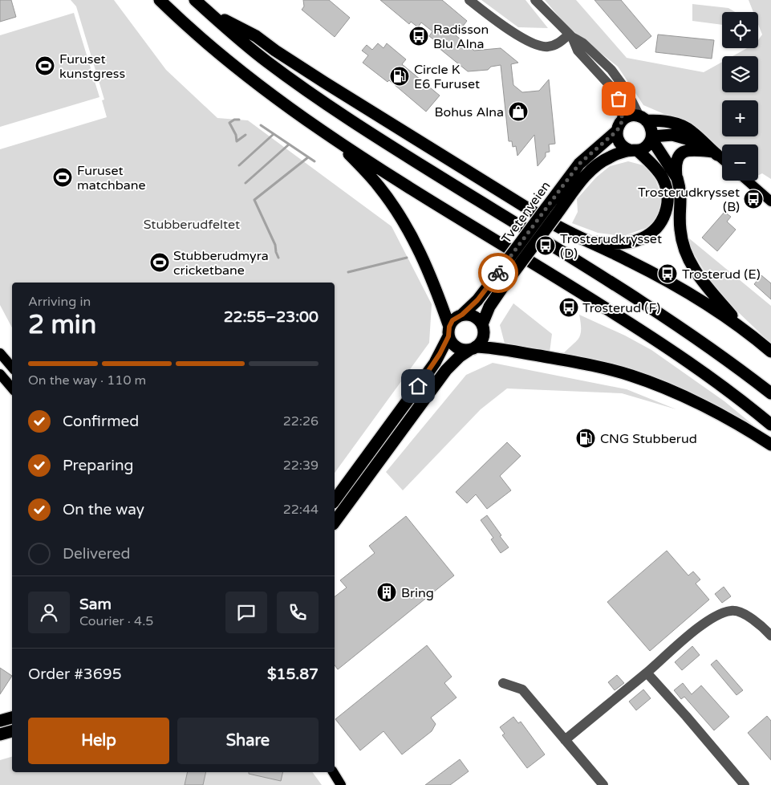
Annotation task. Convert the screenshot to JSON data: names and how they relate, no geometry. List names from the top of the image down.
{
  "streets": {
    "highway": ["Tvetenveien"]
  },
  "parks": ["Stubberudfeltet"],
  "places": {
    "bus stop": [
      "Radisson Blu Alna",
      "Trosterudkrysset (B)",
      "Trosterudkrysset (D)",
      "Trosterud (E)",
      "Trosterud (F)"
    ],
    "sports": ["Furuset kunstgress", "Furuset matchbane", "Stubberudmyra cricketbane"],
    "fuel station": ["Circle K E6 Furuset", "CNG Stubberud"],
    "shop": ["Bohus Alna"],
    "building": ["Bring"]
  },
  "page": {
    "map_buttons": ["+", "−"],
    "heading": ["2 min", "Arriving in", "22:55–23:00"],
    "panel": [
      "Sam",
      "Courier · 4.5",
      "Order #3695",
      "$15.87"
    ],
    "bar": "On the way · 110 m",
    "list": [
      ["Confirmed", "22:26"],
      ["Preparing", "22:39"],
      ["On the way", "22:44"],
      "Delivered"
    ],
    "buttons": ["Help", "Share"]
  }
}
